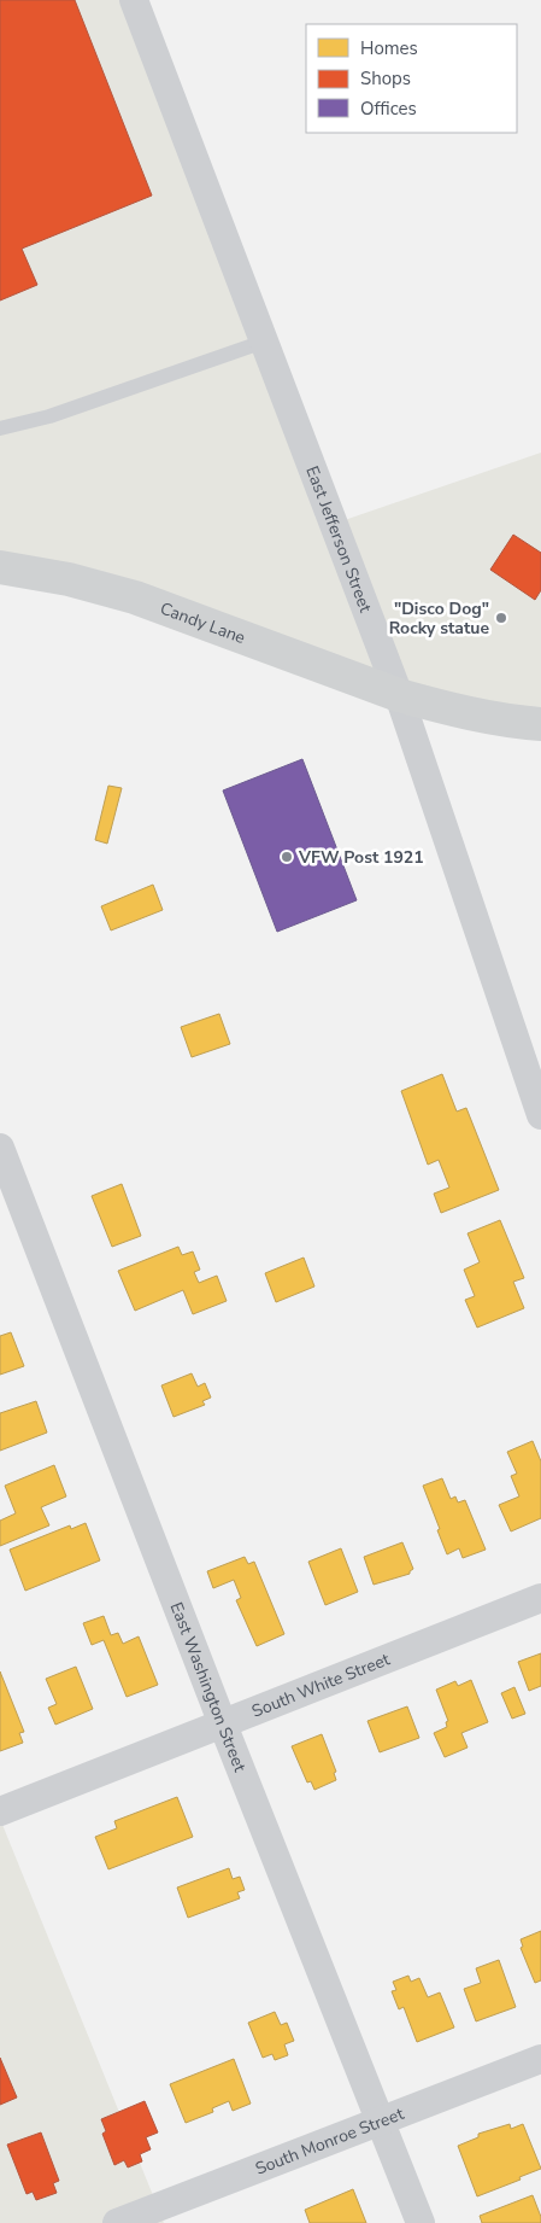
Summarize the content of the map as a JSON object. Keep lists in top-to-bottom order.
{
  "streets": {
    "main road": ["Candy Lane"],
    "street": [
      "East Jefferson Street",
      "South White Street",
      "East Washington Street",
      "South Monroe Street"
    ]
  },
  "crossings": [
    ["East Jefferson Street", "Candy Lane"],
    ["South White Street", "East Washington Street"],
    ["East Washington Street", "South Monroe Street"]
  ],
  "places": ["\"Disco Dog\" Rocky statue", "VFW Post 1921"],
  "legend": ["Homes", "Shops", "Offices"]
}
